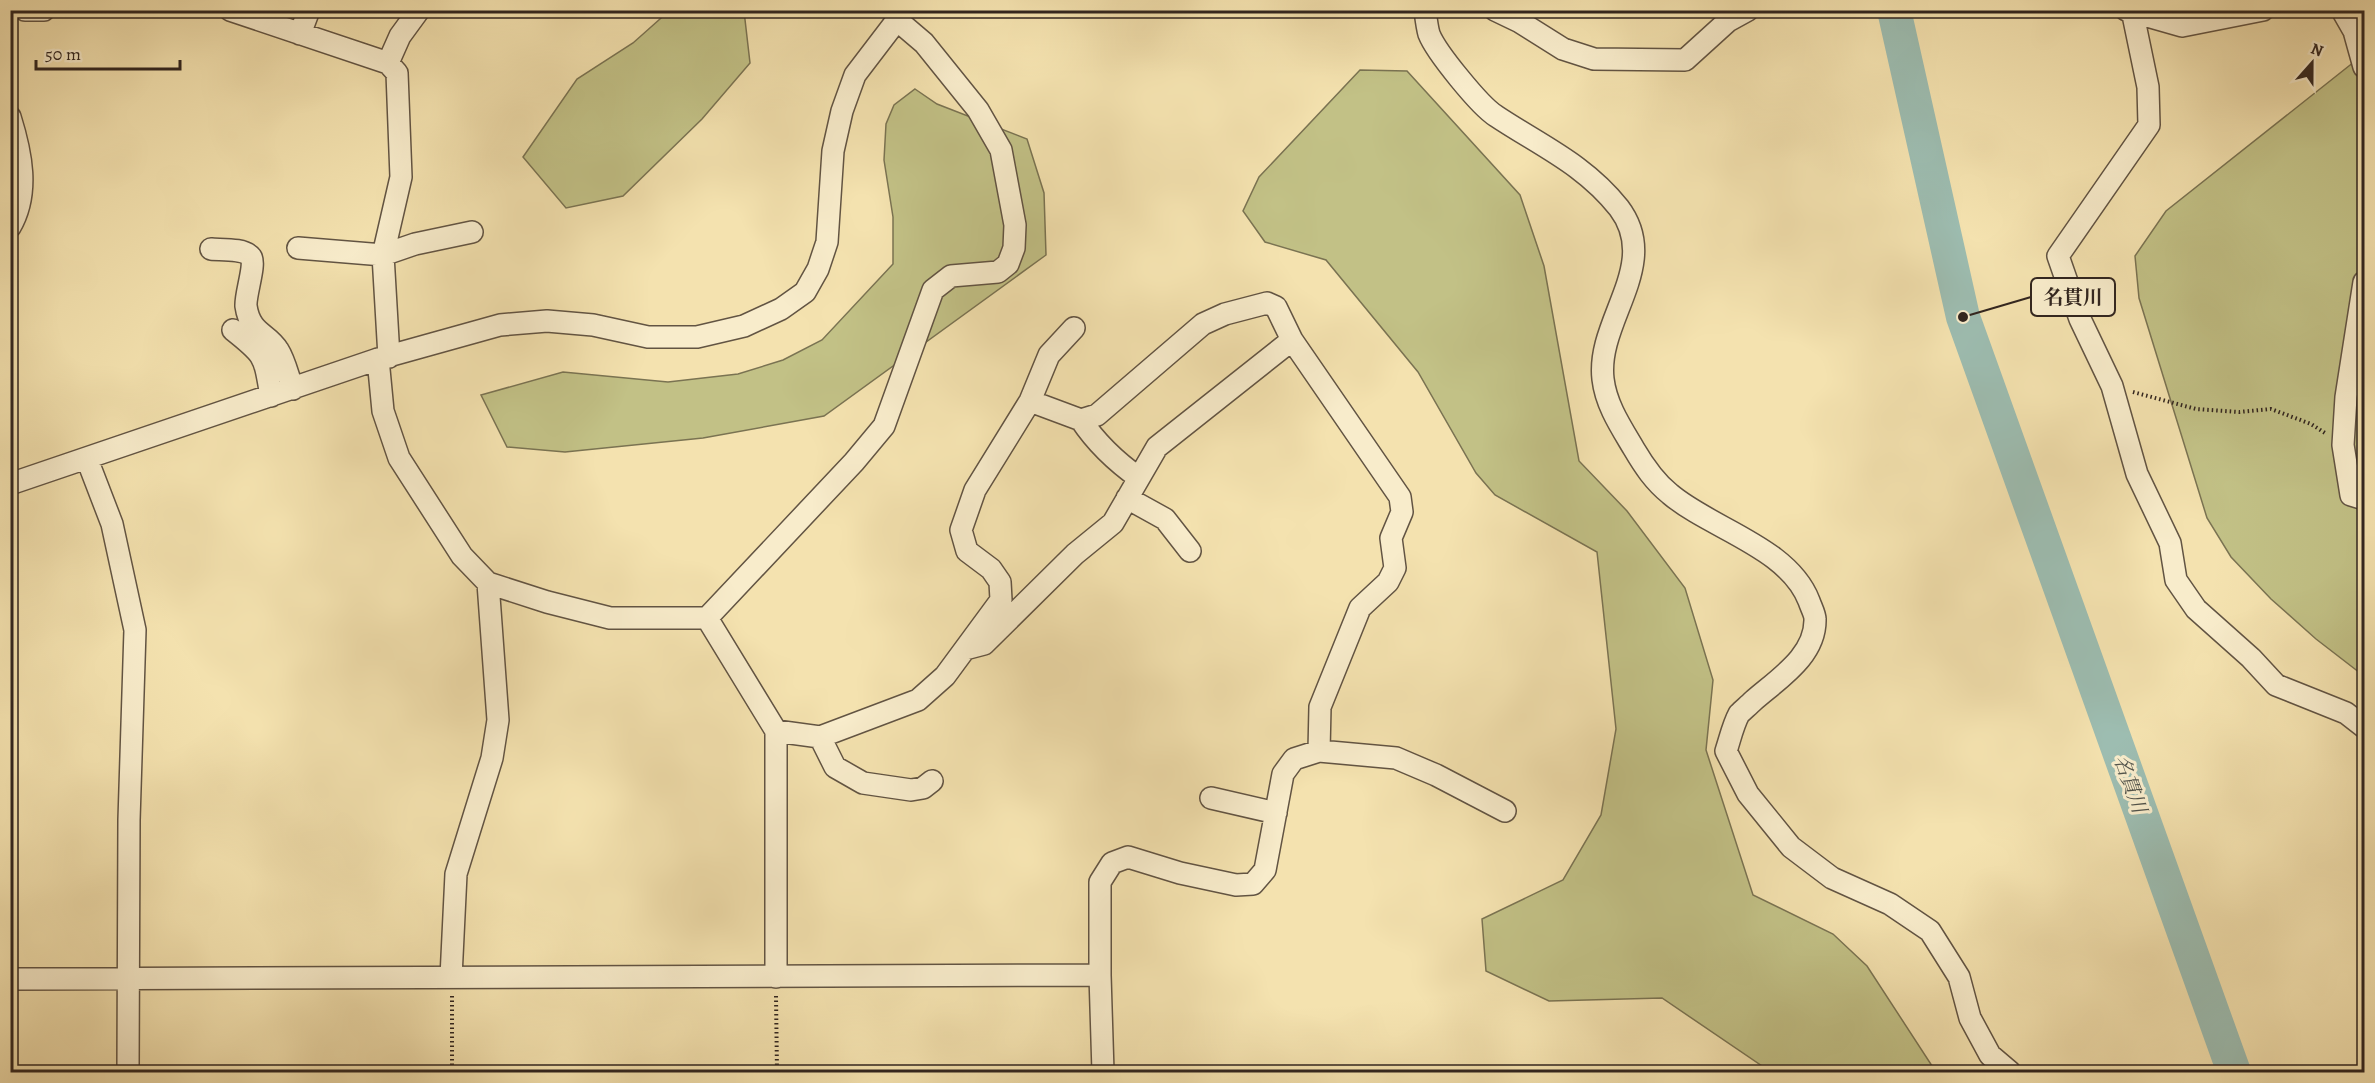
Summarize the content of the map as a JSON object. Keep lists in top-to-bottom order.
{
  "water": ["名貫川"],
  "places": ["名貫川"],
  "scale_bar": "50 m",
  "north": "top"
}
